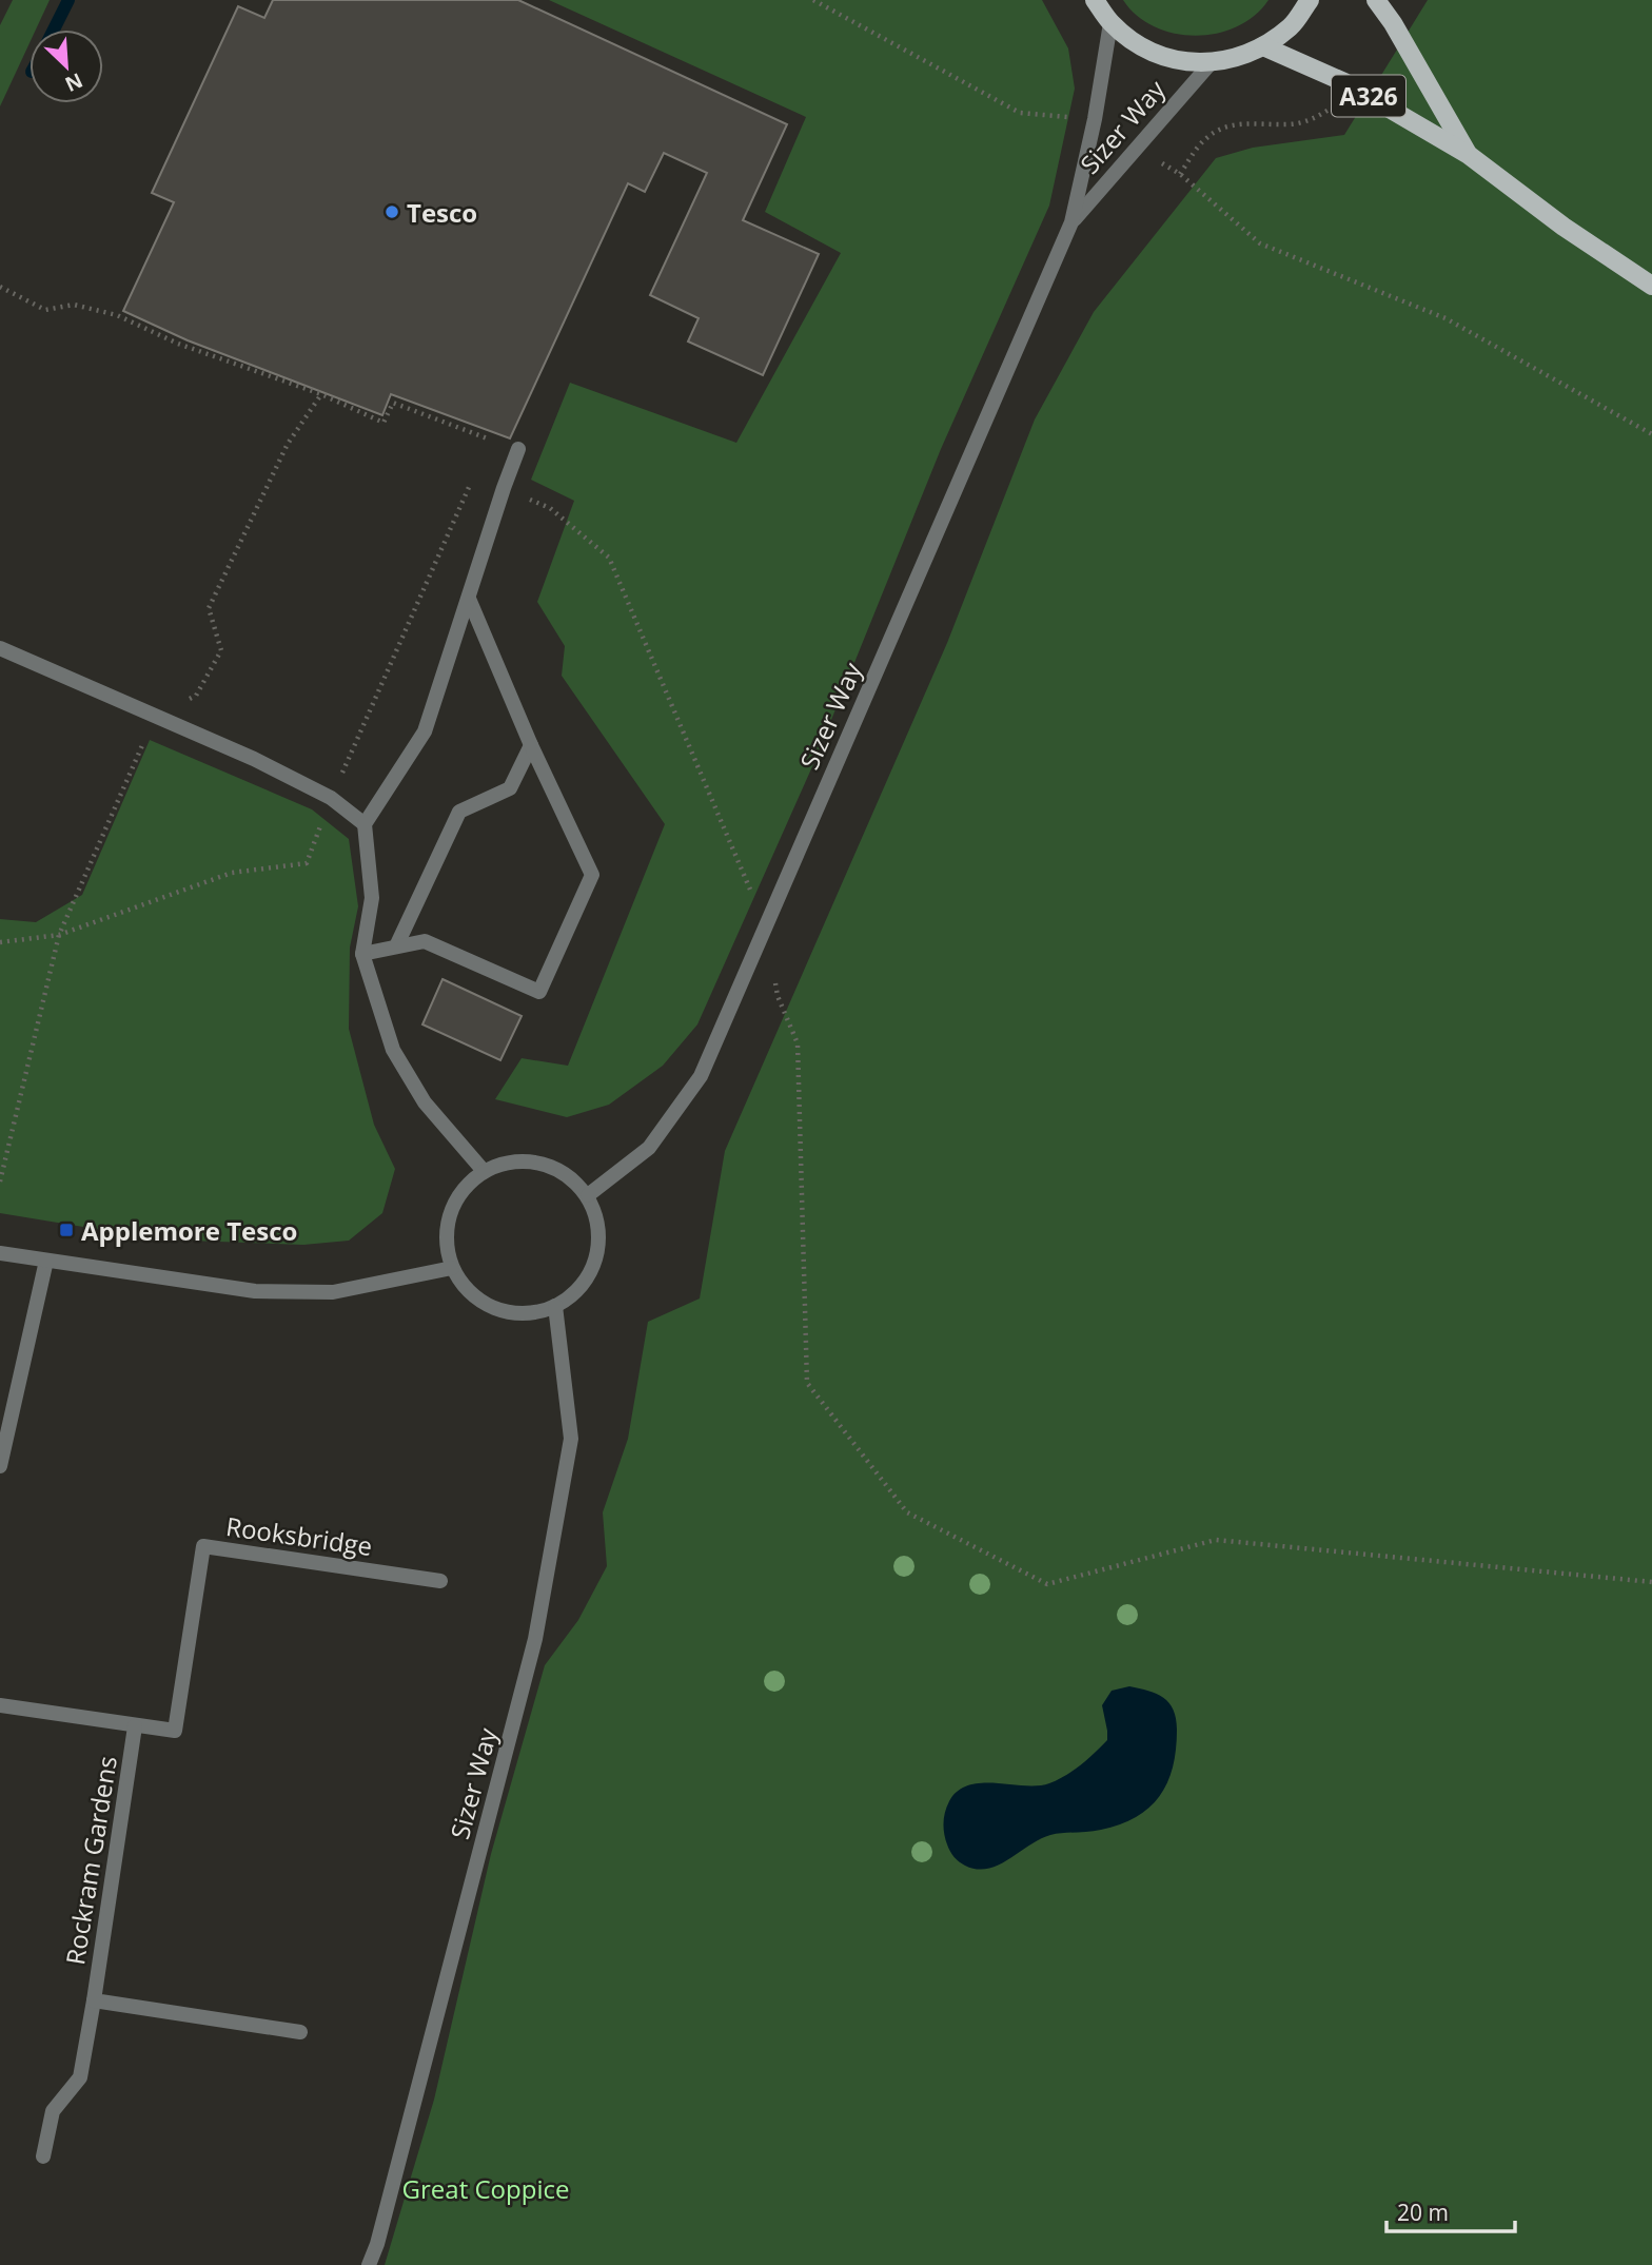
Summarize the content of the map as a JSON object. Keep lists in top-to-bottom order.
{
  "streets": {
    "main road": ["A326"],
    "street": ["Sizer Way", "Rooksbridge", "Rockram Gardens"]
  },
  "crossings": [
    ["Rooksbridge", "Rockram Gardens"]
  ],
  "parks": ["Great Coppice"],
  "places": {
    "other": ["Tesco"],
    "transit": ["Applemore Tesco"]
  },
  "scale_bar": "20 m",
  "north": "bottom right"
}
